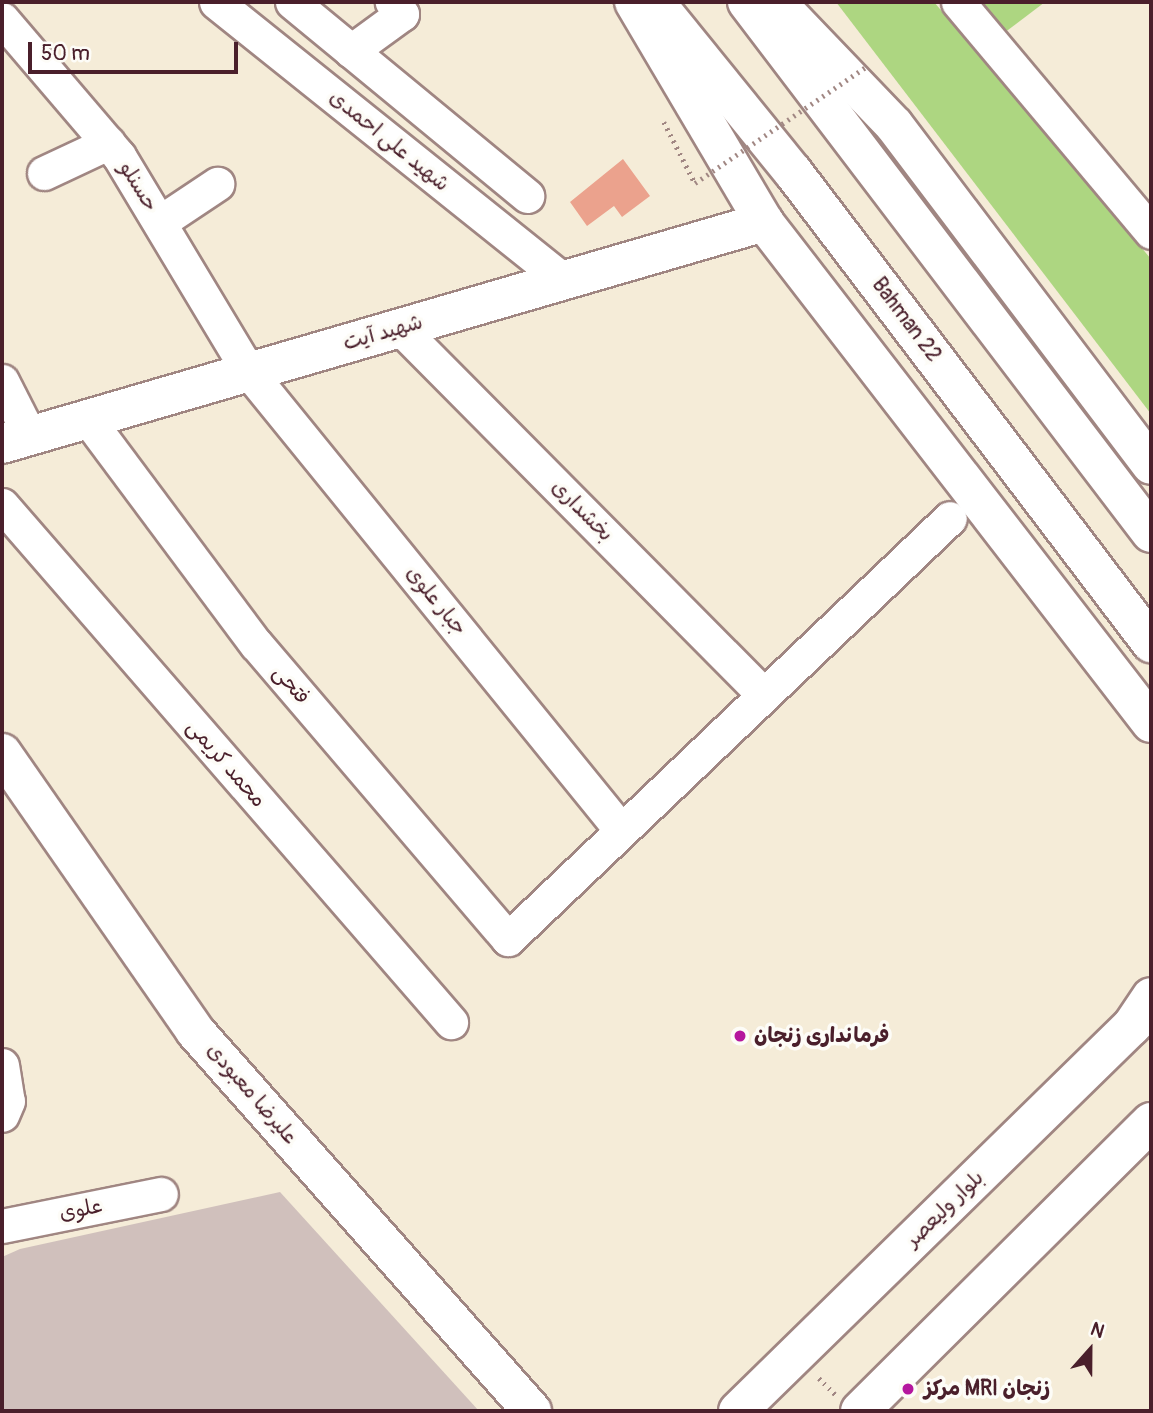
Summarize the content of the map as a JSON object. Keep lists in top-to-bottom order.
{
  "streets": {
    "main road": [
      "Bahman 22",
      "شهید آیت",
      "علیرضا معبودی",
      "بلوار ولیعصر"
    ],
    "street": [
      "شهید علی احمدی",
      "حسنلو",
      "بخشداری",
      "جبار علوی",
      "فتحی",
      "محمد کریمی",
      "علوی"
    ]
  },
  "crossings": [
    ["شهید علی احمدی", "شهید آیت"],
    ["حسنلو", "شهید آیت"],
    ["حسنلو", "جبار علوی"],
    ["شهید آیت", "بخشداری"],
    ["شهید آیت", "جبار علوی"],
    ["شهید آیت", "فتحی"],
    ["جبار علوی", "فتحی"]
  ],
  "places": ["فرمانداری زنجان", "مرکز MRI زنجان"],
  "scale_bar": "50 m",
  "north": "top"
}
